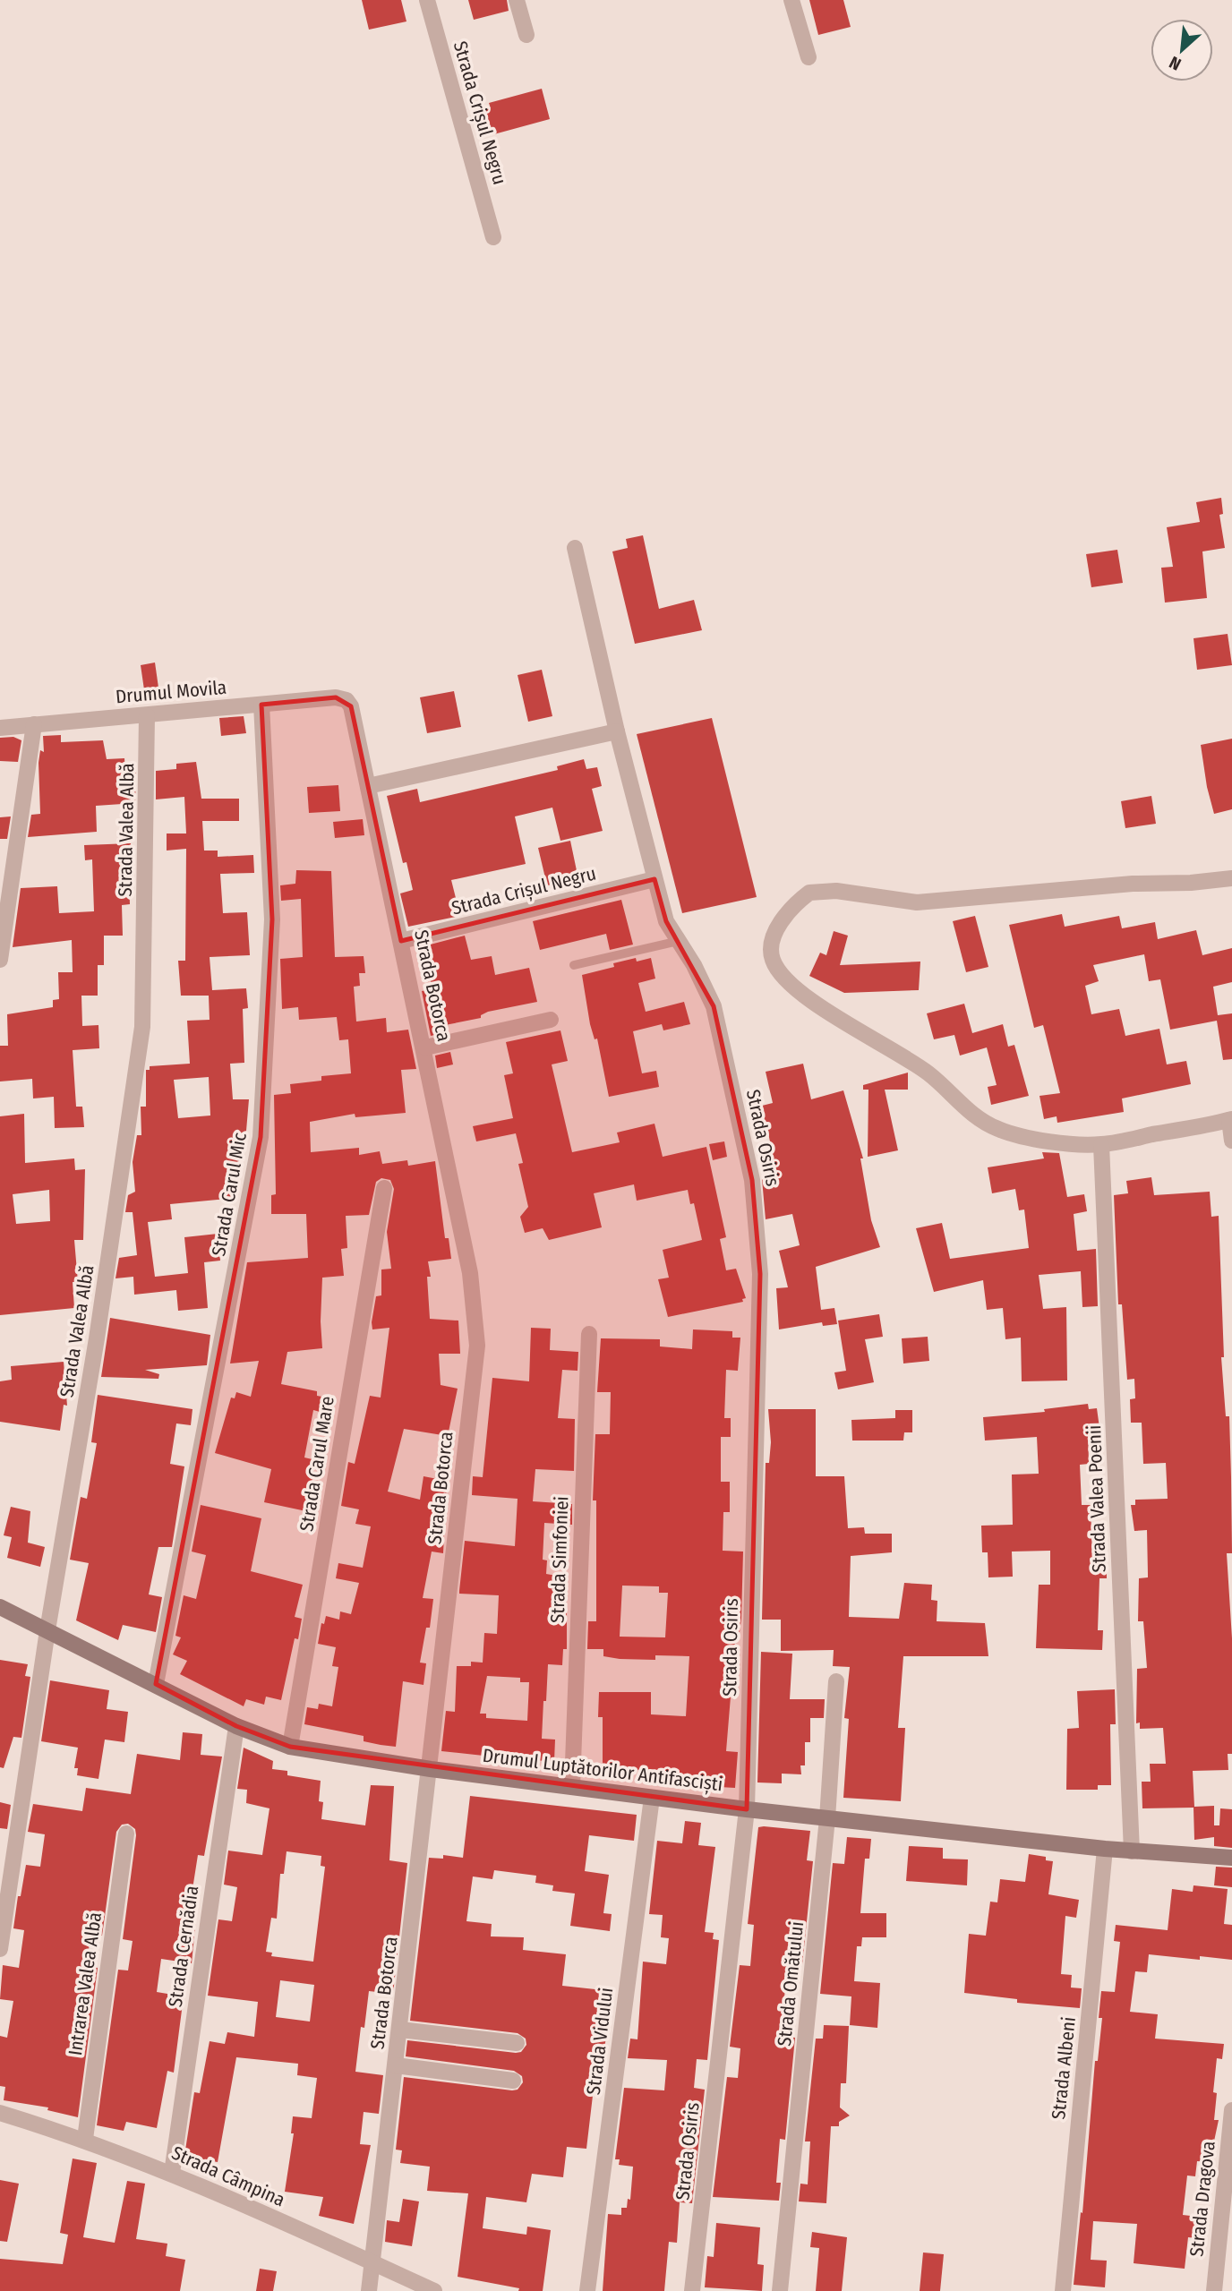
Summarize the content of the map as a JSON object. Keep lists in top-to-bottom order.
{
  "streets": {
    "street": [
      "Strada Crișul Negru",
      "Drumul Movila",
      "Strada Valea Albă",
      "Strada Botorca",
      "Strada Osiris",
      "Strada Carul Mic",
      "Strada Carul Mare",
      "Strada Valea Poenii",
      "Strada Simfoniei",
      "Drumul Luptătorilor Antifasciști",
      "Strada Cernădia",
      "Intrarea Valea Albă",
      "Strada Omătului",
      "Strada Vidului",
      "Strada Albeni",
      "Strada Câmpina",
      "Strada Dragova"
    ]
  },
  "crossings": [
    ["Strada Crișul Negru", "Strada Botorca"],
    ["Drumul Movila", "Strada Valea Albă"],
    ["Drumul Movila", "Strada Botorca"],
    ["Drumul Movila", "Strada Carul Mic"],
    ["Strada Valea Albă", "Drumul Luptătorilor Antifasciști"],
    ["Strada Botorca", "Drumul Luptătorilor Antifasciști"],
    ["Strada Botorca", "Strada Câmpina"],
    ["Strada Osiris", "Drumul Luptătorilor Antifasciști"],
    ["Strada Carul Mic", "Drumul Luptătorilor Antifasciști"],
    ["Strada Carul Mare", "Drumul Luptătorilor Antifasciști"],
    ["Strada Valea Poenii", "Drumul Luptătorilor Antifasciști"],
    ["Strada Simfoniei", "Drumul Luptătorilor Antifasciști"],
    ["Drumul Luptătorilor Antifasciști", "Strada Cernădia"],
    ["Drumul Luptătorilor Antifasciști", "Strada Omătului"],
    ["Drumul Luptătorilor Antifasciști", "Strada Vidului"],
    ["Drumul Luptătorilor Antifasciști", "Strada Albeni"],
    ["Strada Cernădia", "Strada Câmpina"],
    ["Intrarea Valea Albă", "Strada Câmpina"]
  ],
  "north": "bottom left"
}
